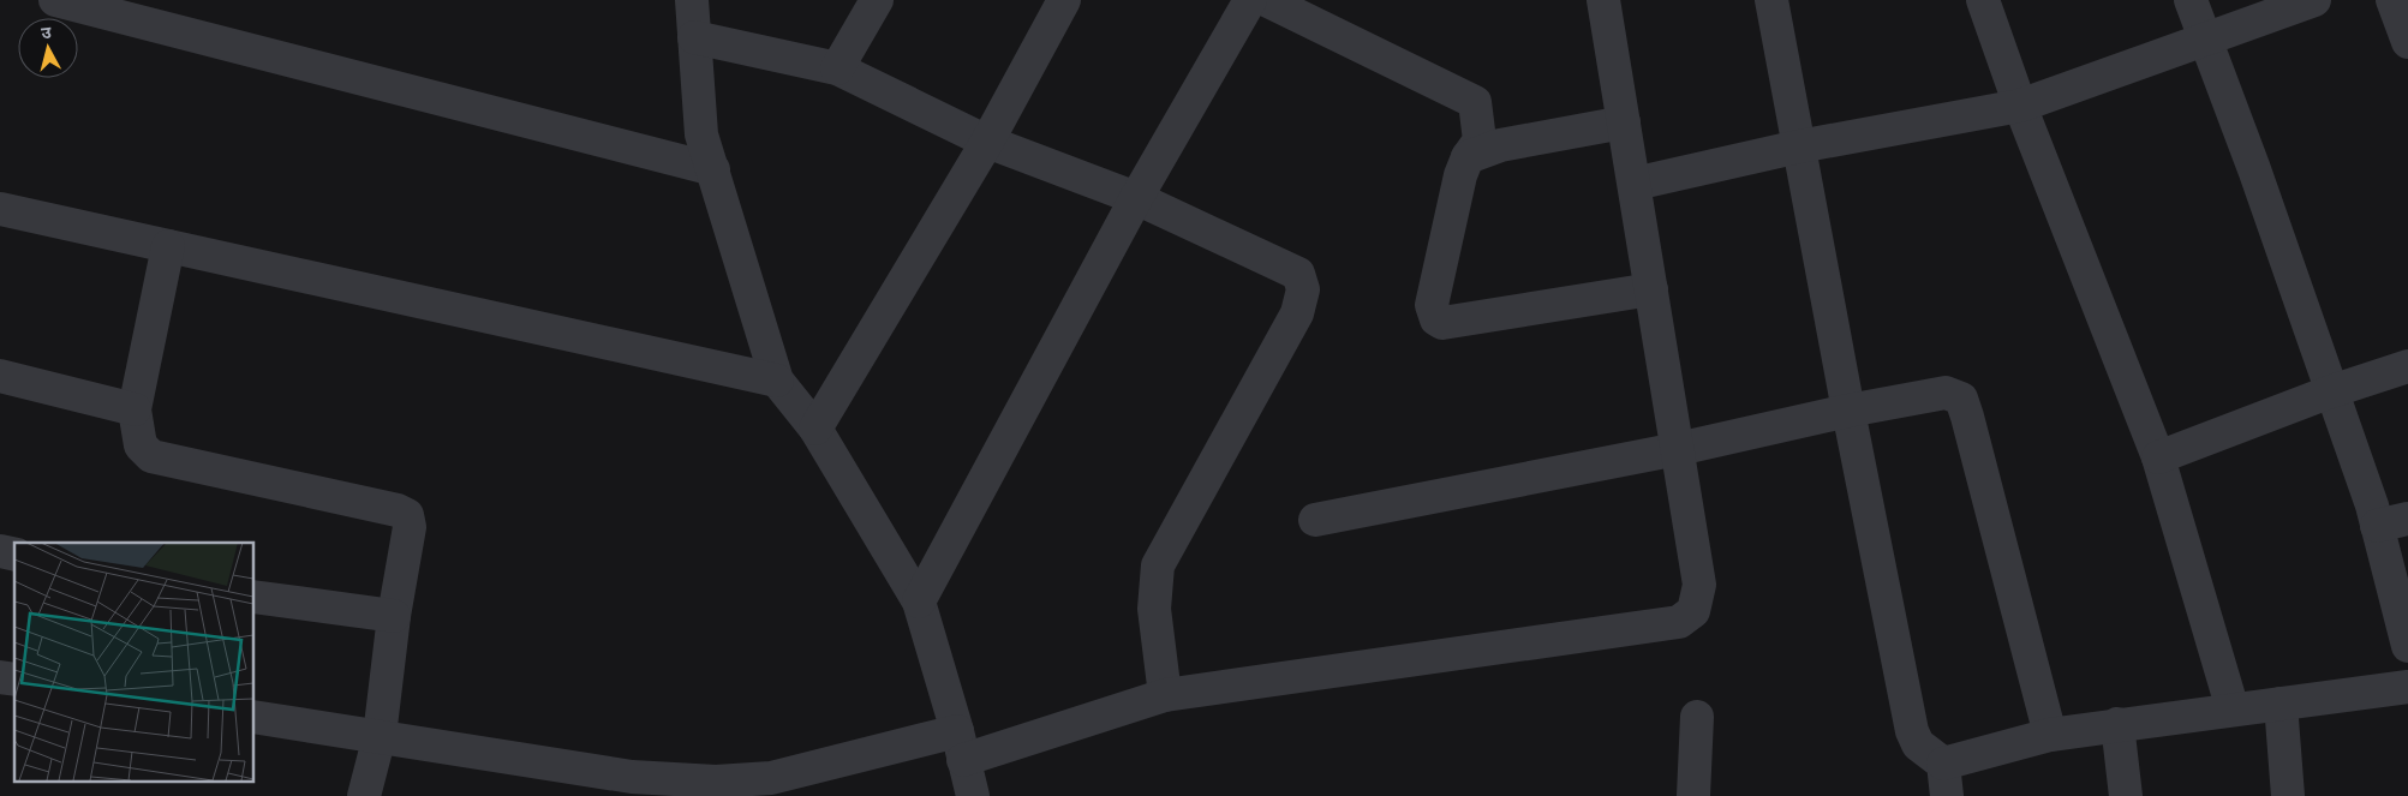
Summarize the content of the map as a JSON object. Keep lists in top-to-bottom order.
{
  "north": "top"
}
